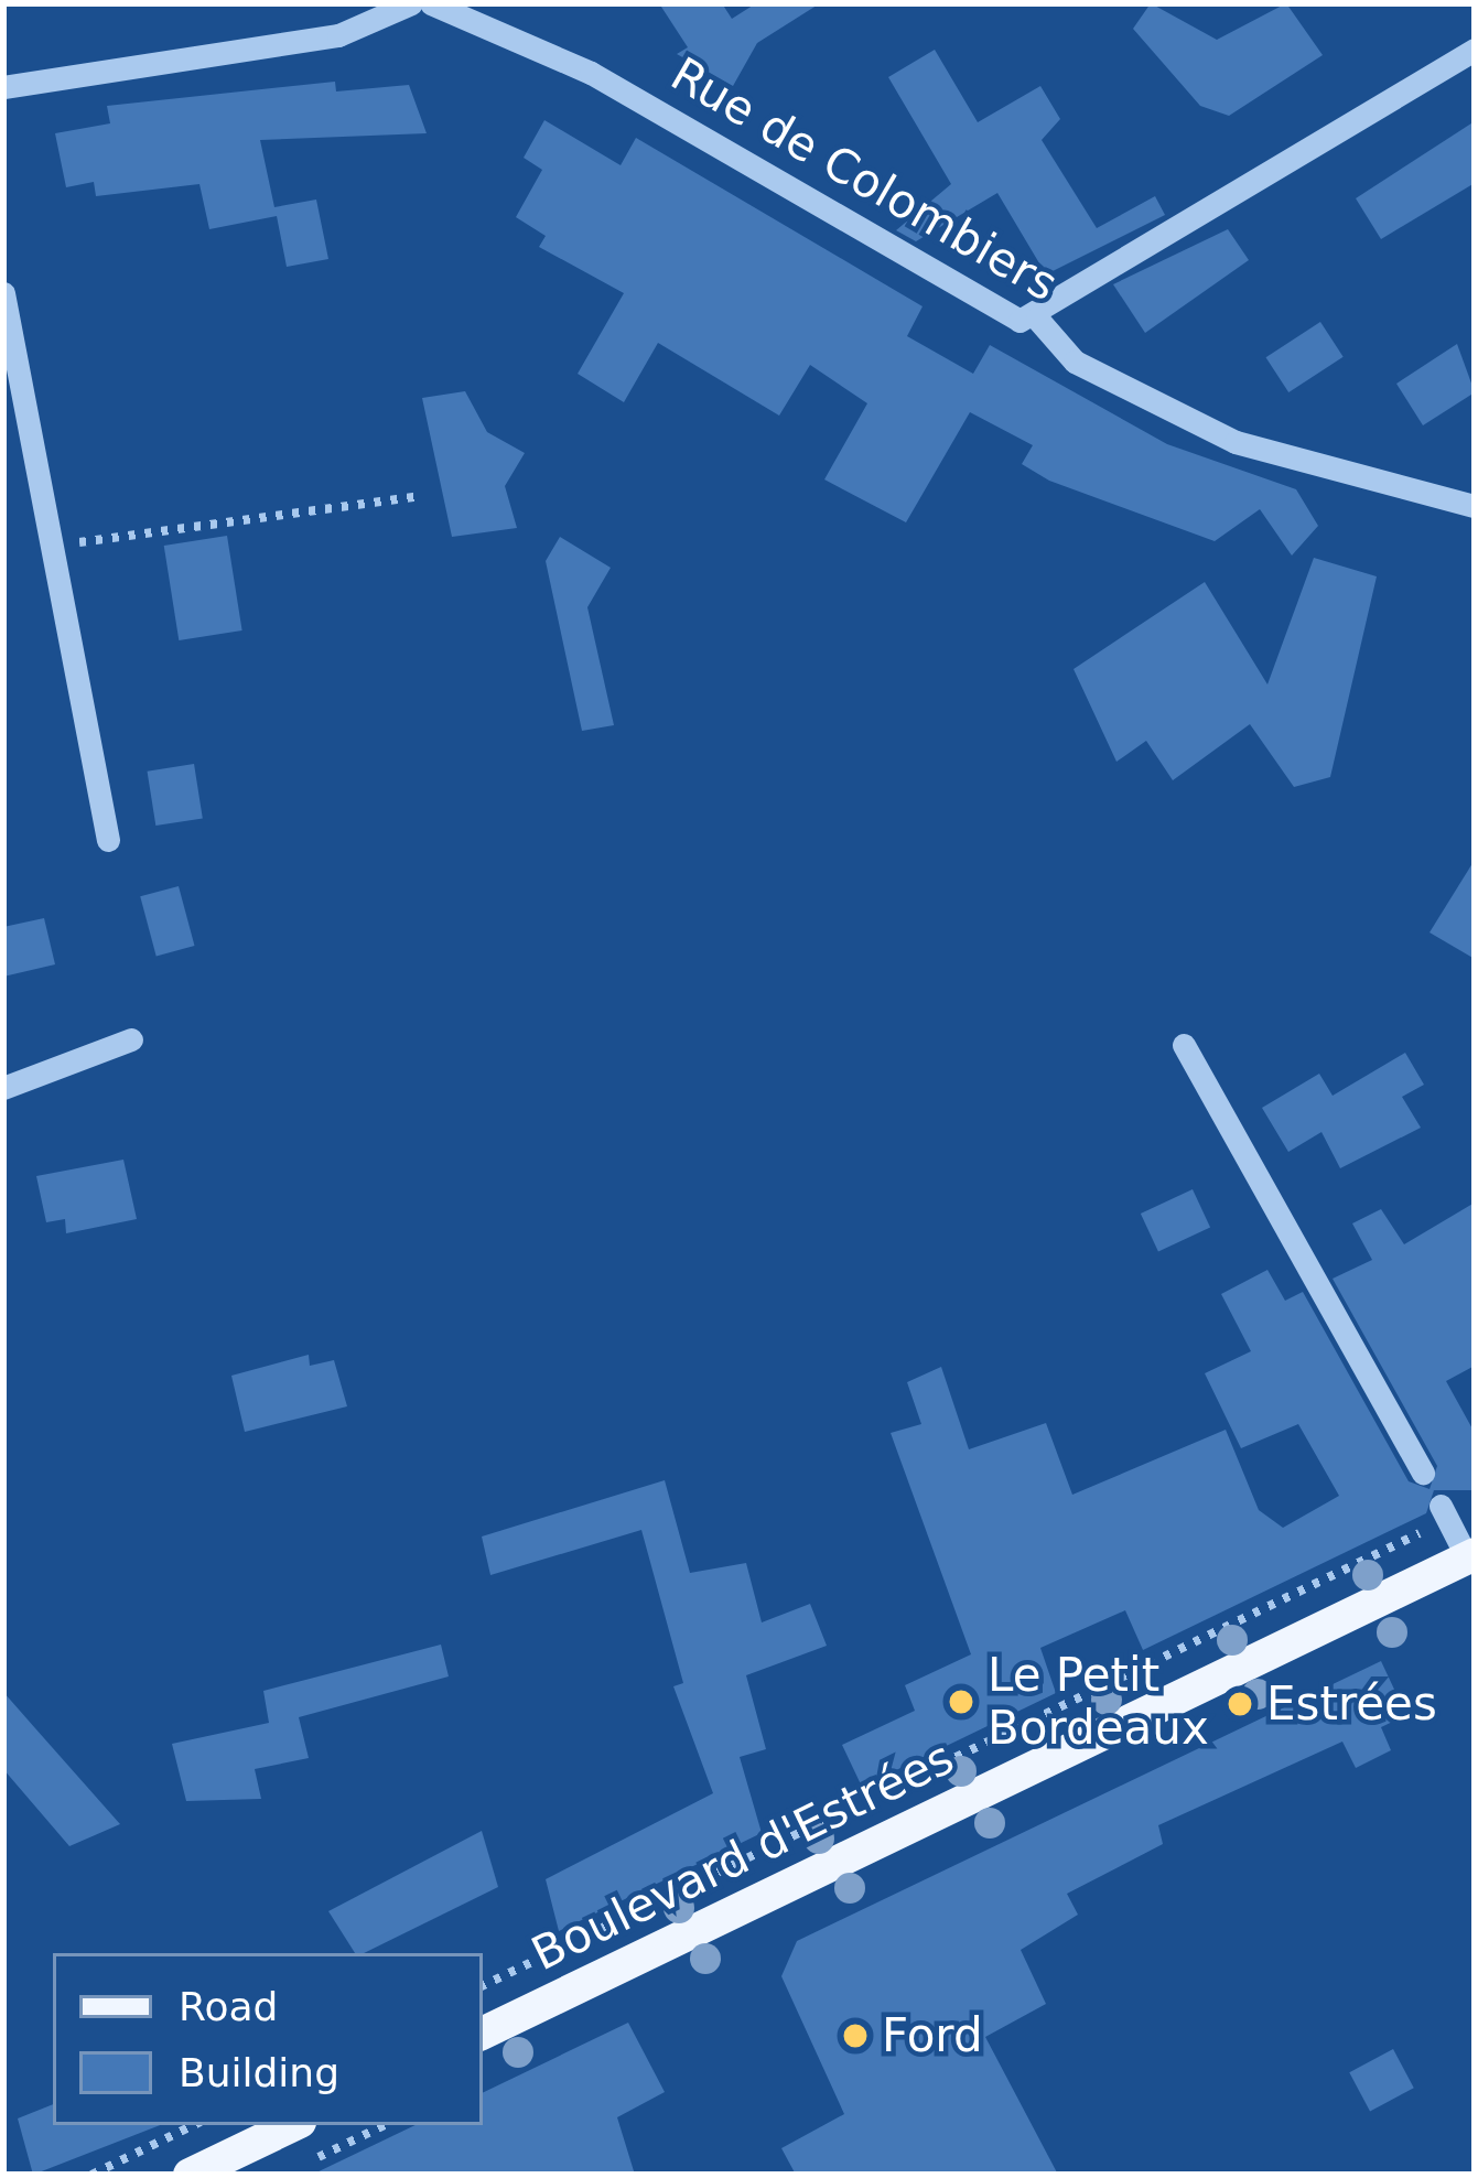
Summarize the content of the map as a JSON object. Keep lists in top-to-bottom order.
{
  "streets": {
    "main road": ["Boulevard d'Estrées"],
    "street": ["Rue de Colombiers"]
  },
  "places": ["Le Petit Bordeaux", "Estrées", "Ford"],
  "legend": ["Road", "Building"]
}
